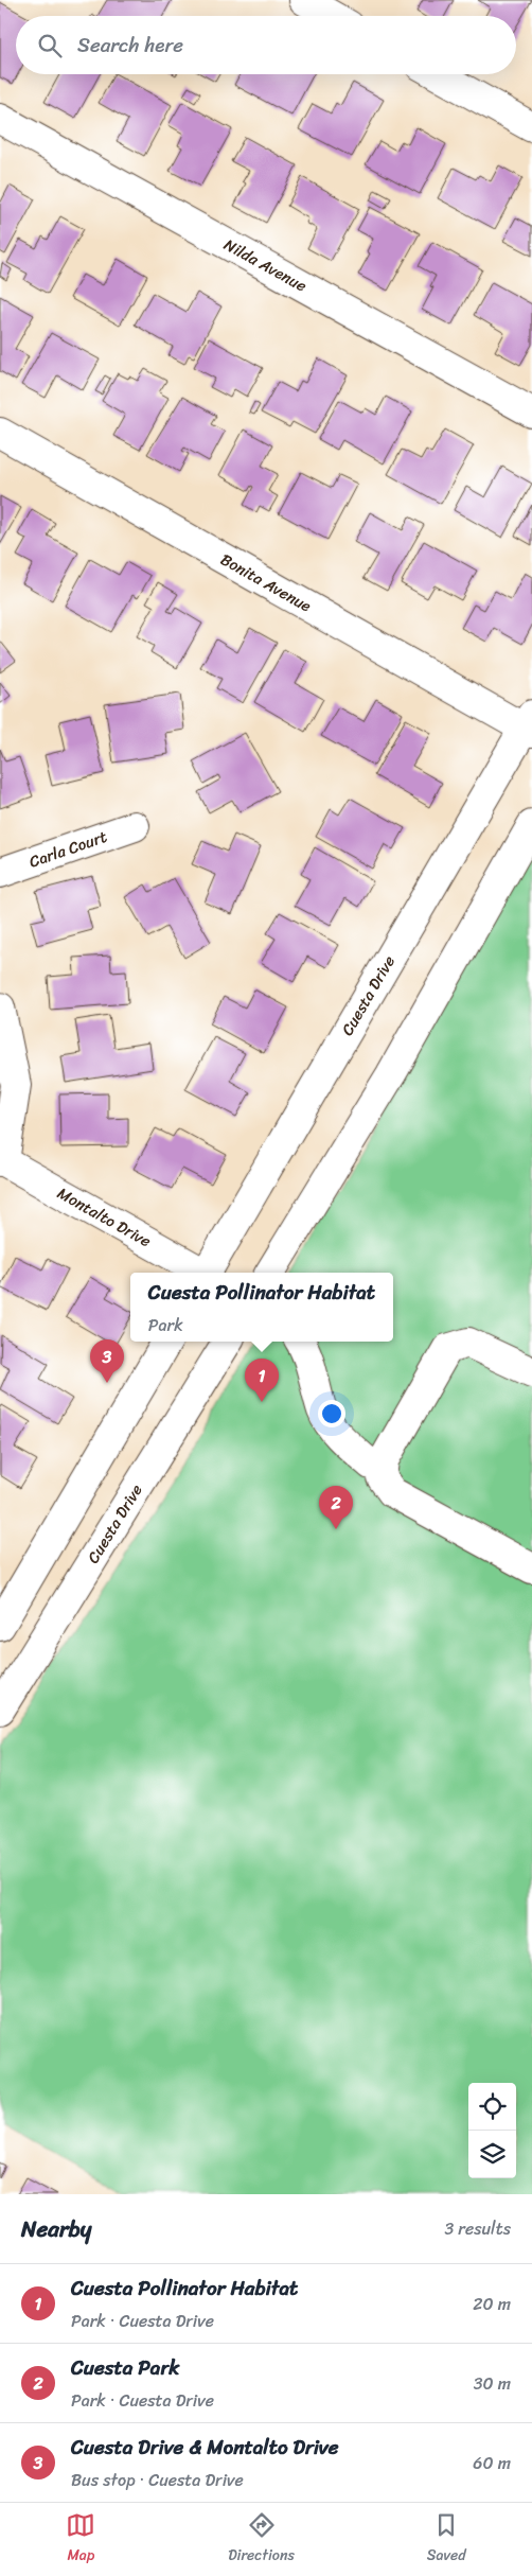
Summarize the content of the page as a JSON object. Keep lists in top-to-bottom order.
{
  "streets": {
    "street": [
      "Nilda Avenue",
      "Bonita Avenue",
      "Carla Court",
      "Cuesta Drive",
      "Montalto Drive"
    ]
  },
  "crossings": [
    ["Bonita Avenue", "Cuesta Drive"]
  ],
  "page": {
    "search": "Search here",
    "popup": ["Cuesta Pollinator Habitat", "Park"],
    "pins": ["3", "1", "2"],
    "heading": ["Nearby", "3 results"],
    "list": [
      {
        "mark": "1",
        "name": "Cuesta Pollinator Habitat",
        "note": "Park · Cuesta Drive",
        "value": "20 m"
      },
      {
        "mark": "2",
        "name": "Cuesta Park",
        "note": "Park · Cuesta Drive",
        "value": "30 m"
      },
      {
        "mark": "3",
        "name": "Cuesta Drive & Montalto Drive",
        "note": "Bus stop · Cuesta Drive",
        "value": "60 m"
      }
    ],
    "nav": ["Map", "Directions", "Saved"]
  }
}
